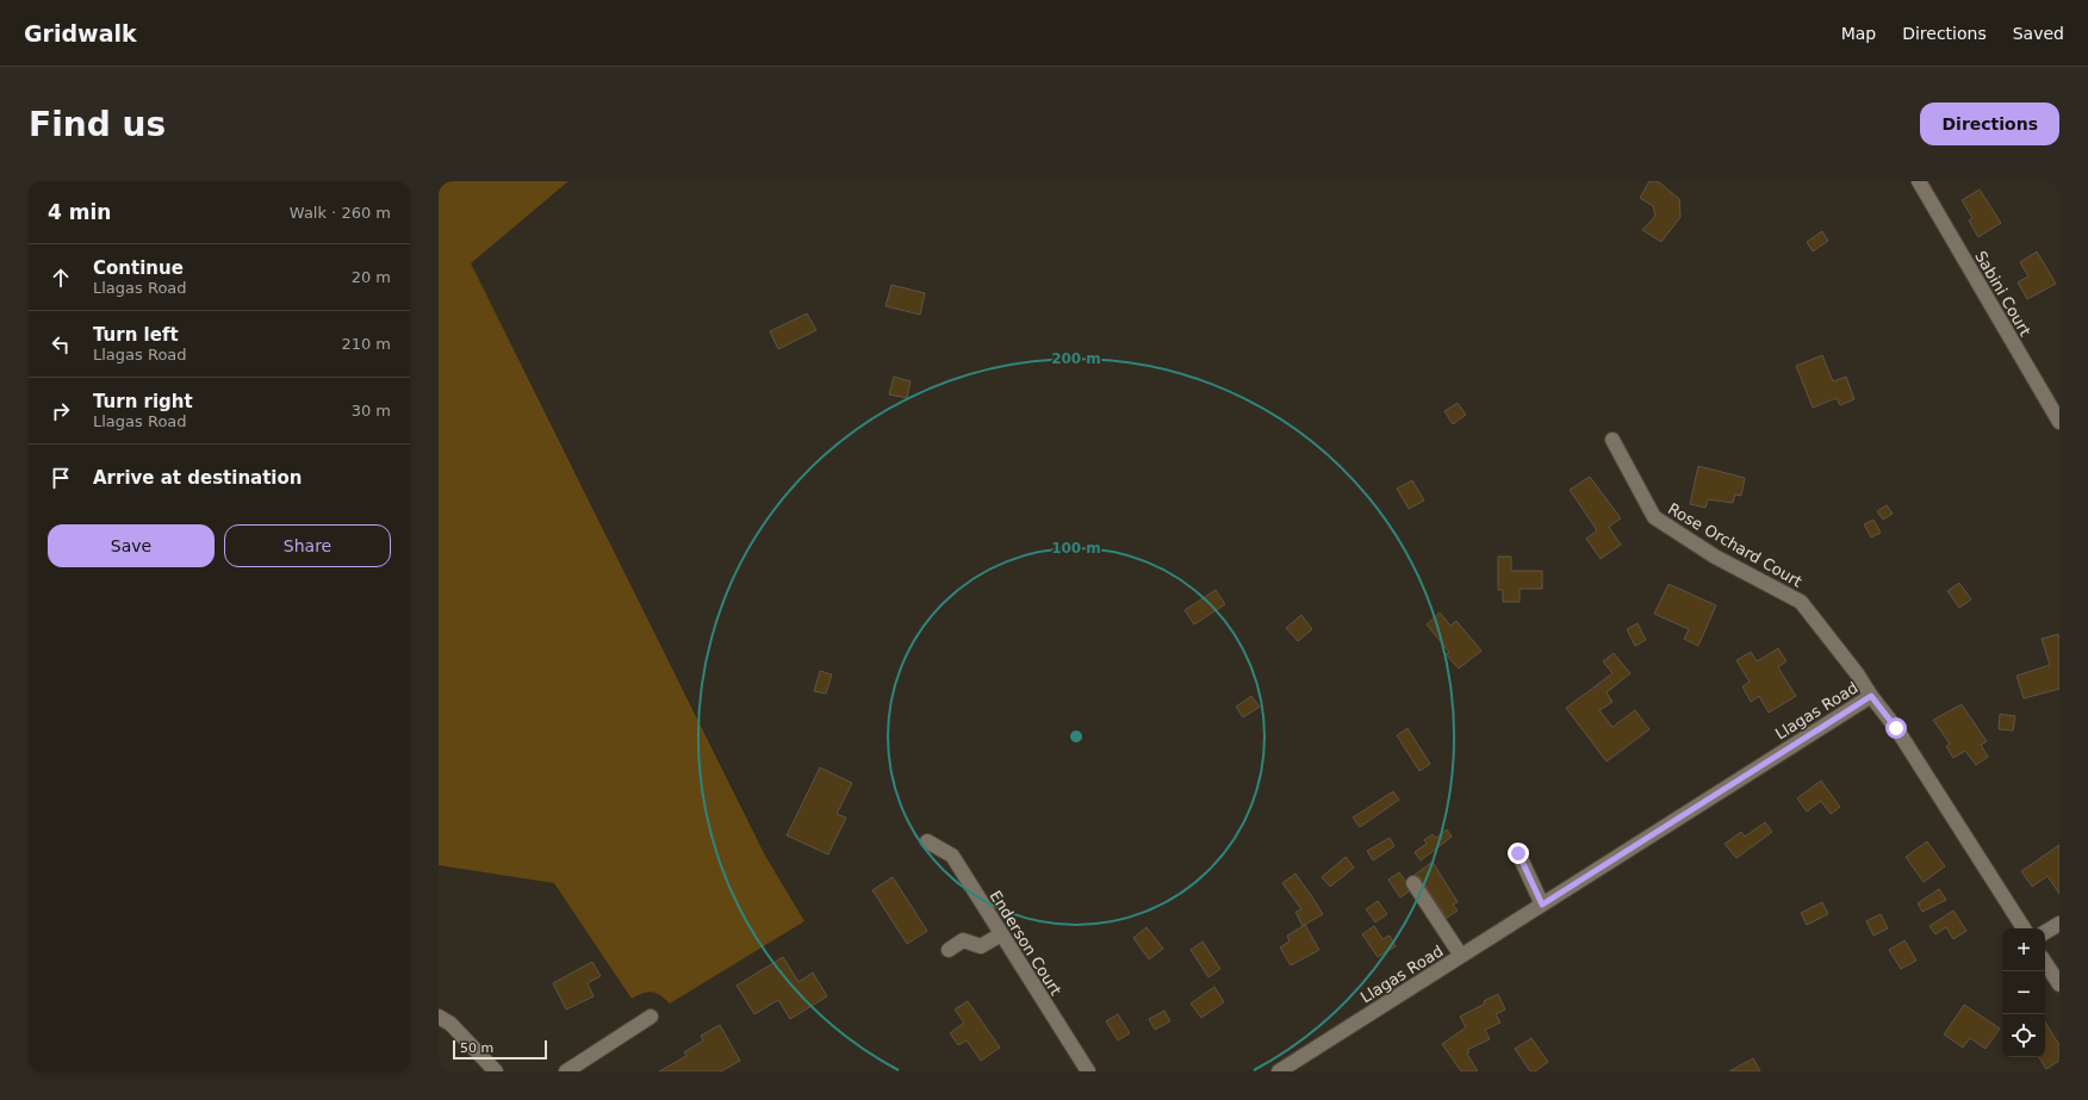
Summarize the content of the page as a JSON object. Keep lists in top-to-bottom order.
{
  "streets": {
    "street": [
      "Sabini Court",
      "Rose Orchard Court",
      "Llagas Road",
      "Enderson Court"
    ]
  },
  "crossings": [
    ["Rose Orchard Court", "Llagas Road"]
  ],
  "scale_bar": "50 m",
  "page": {
    "header": "Gridwalk",
    "nav": ["Map", "Directions", "Saved"],
    "buttons": [
      "Directions",
      ["Save", "Share"]
    ],
    "title": "Find us",
    "heading": ["4 min", "Walk · 260 m"],
    "list": [
      ["Continue", "Llagas Road", "20 m"],
      ["Turn left", "Llagas Road", "210 m"],
      ["Turn right", "Llagas Road", "30 m"],
      "Arrive at destination"
    ],
    "map_buttons": ["+", "−"],
    "scale": "50 m"
  },
  "rings": ["200 m", "100 m"]
}
